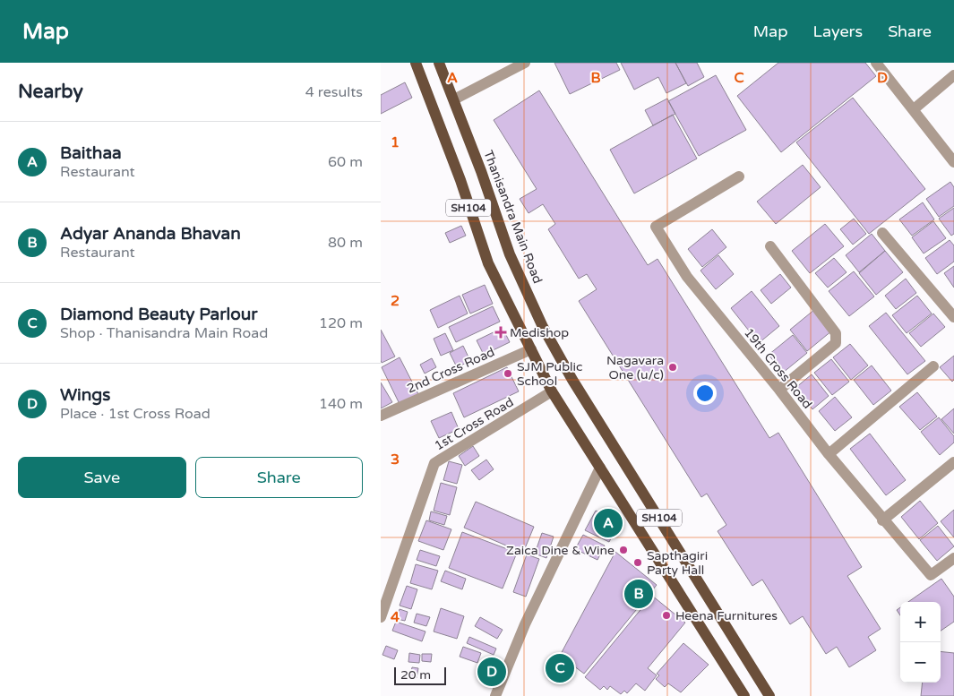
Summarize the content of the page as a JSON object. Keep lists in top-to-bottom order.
{
  "streets": {
    "main road": ["SH104", "Thanisandra Main Road"],
    "street": ["19th Cross Road", "2nd Cross Road", "1st Cross Road"]
  },
  "crossings": [
    ["SH104", "2nd Cross Road"],
    ["SH104", "1st Cross Road"]
  ],
  "places": {
    "health": ["Medishop"],
    "other": [
      "Nagavara One (u/c)",
      "SJM Public School",
      "Zaica Dine & Wine",
      "Sapthagiri Party Hall",
      "Heena Furnitures"
    ]
  },
  "scale_bar": "20 m",
  "page": {
    "header": "Map",
    "nav": ["Map", "Layers", "Share"],
    "heading": ["Nearby", "4 results"],
    "list": [
      {
        "mark": "A",
        "name": "Baithaa",
        "note": "Restaurant",
        "value": "60 m"
      },
      {
        "mark": "B",
        "name": "Adyar Ananda Bhavan",
        "note": "Restaurant",
        "value": "80 m"
      },
      {
        "mark": "C",
        "name": "Diamond Beauty Parlour",
        "note": "Shop · Thanisandra Main Road",
        "value": "120 m"
      },
      {
        "mark": "D",
        "name": "Wings",
        "note": "Place · 1st Cross Road",
        "value": "140 m"
      }
    ],
    "buttons": ["Save", "Share"],
    "pins": [
      "A",
      "B",
      "C",
      "D"
    ],
    "map_buttons": ["+", "−"],
    "scale": "20 m"
  },
  "grid": {
    "columns": [
      "A",
      "B",
      "C",
      "D"
    ],
    "rows": [
      "1",
      "2",
      "3",
      "4"
    ]
  }
}
